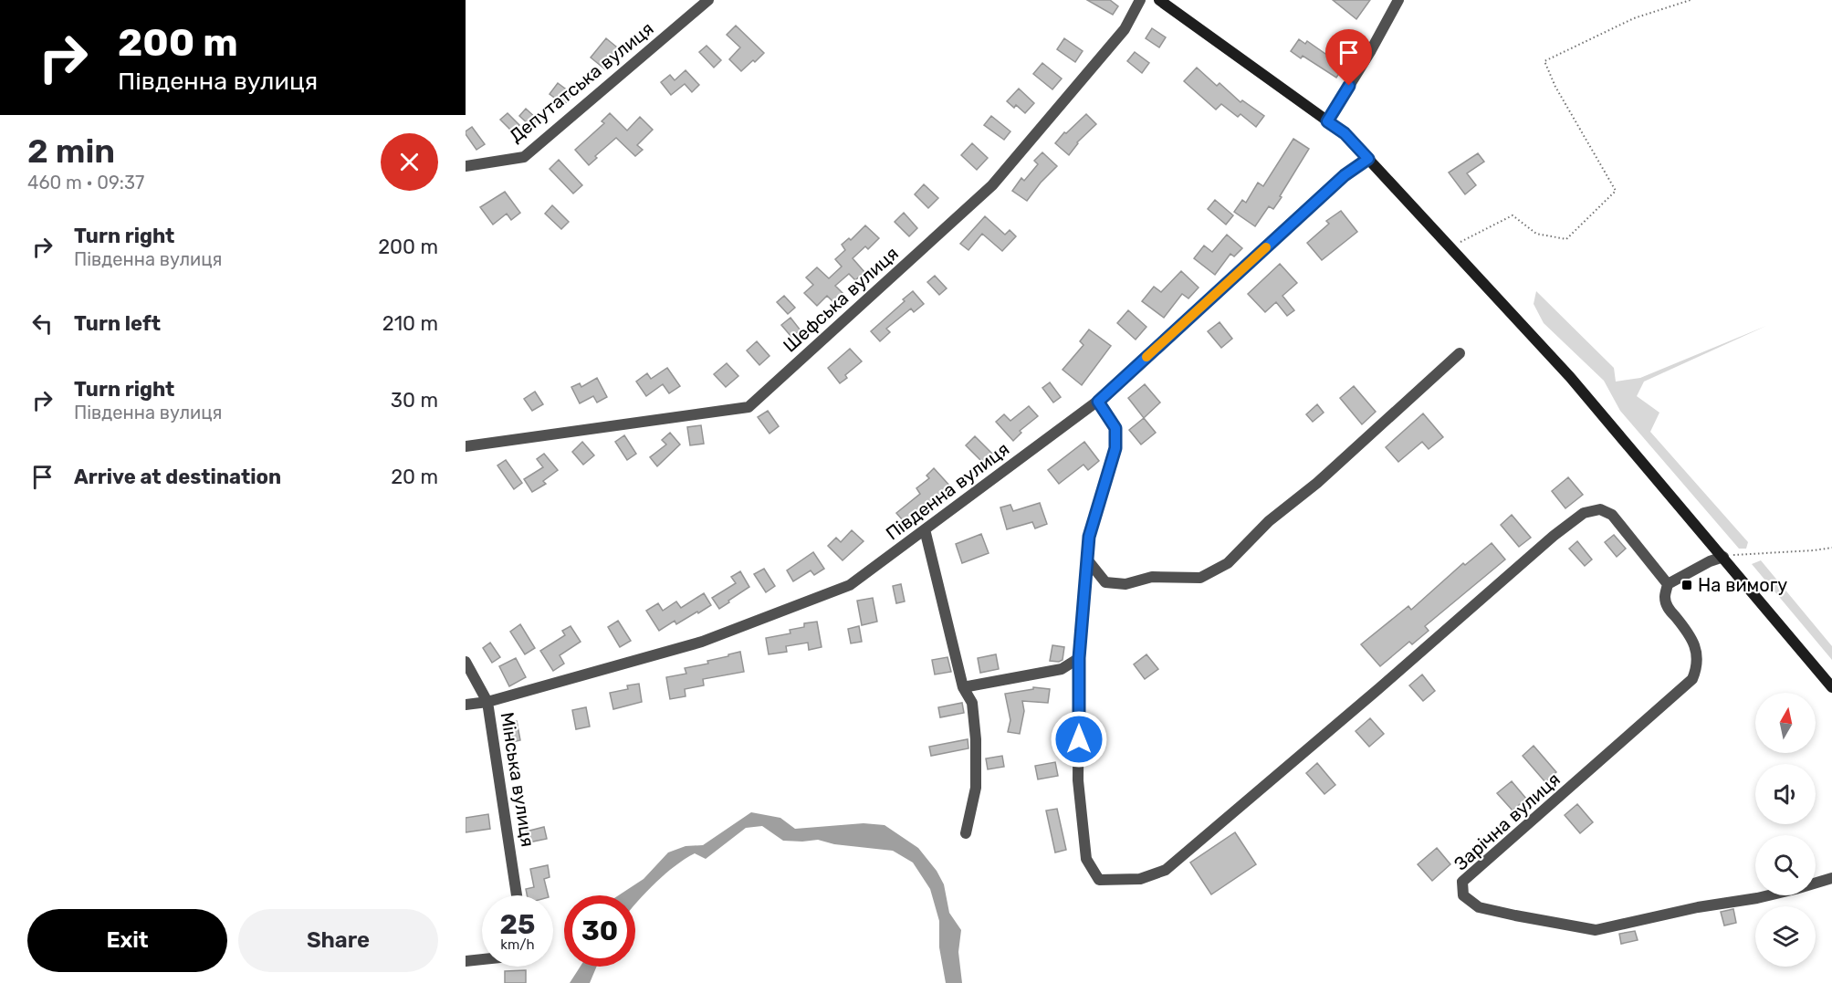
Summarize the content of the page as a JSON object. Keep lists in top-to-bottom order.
{
  "streets": {
    "street": [
      "Депутатська вулиця",
      "Шефська вулиця",
      "Південна вулиця",
      "Мінська вулиця",
      "Зарічна вулиця"
    ]
  },
  "crossings": [
    ["Південна вулиця", "Мінська вулиця"]
  ],
  "places": {
    "transit": ["На вимогу"]
  },
  "north": "top",
  "page": {
    "turn": ["200 m", "Південна вулиця"],
    "heading": ["2 min", "460 m · 09:37"],
    "list": [
      {
        "name": "Turn right",
        "note": "Південна вулиця",
        "value": "200 m"
      },
      {
        "name": "Turn left",
        "value": "210 m"
      },
      {
        "name": "Turn right",
        "note": "Південна вулиця",
        "value": "30 m"
      },
      {
        "name": "Arrive at destination",
        "value": "20 m"
      }
    ],
    "speed": "25 km/h",
    "limit": "30",
    "buttons": ["Exit", "Share"]
  }
}
